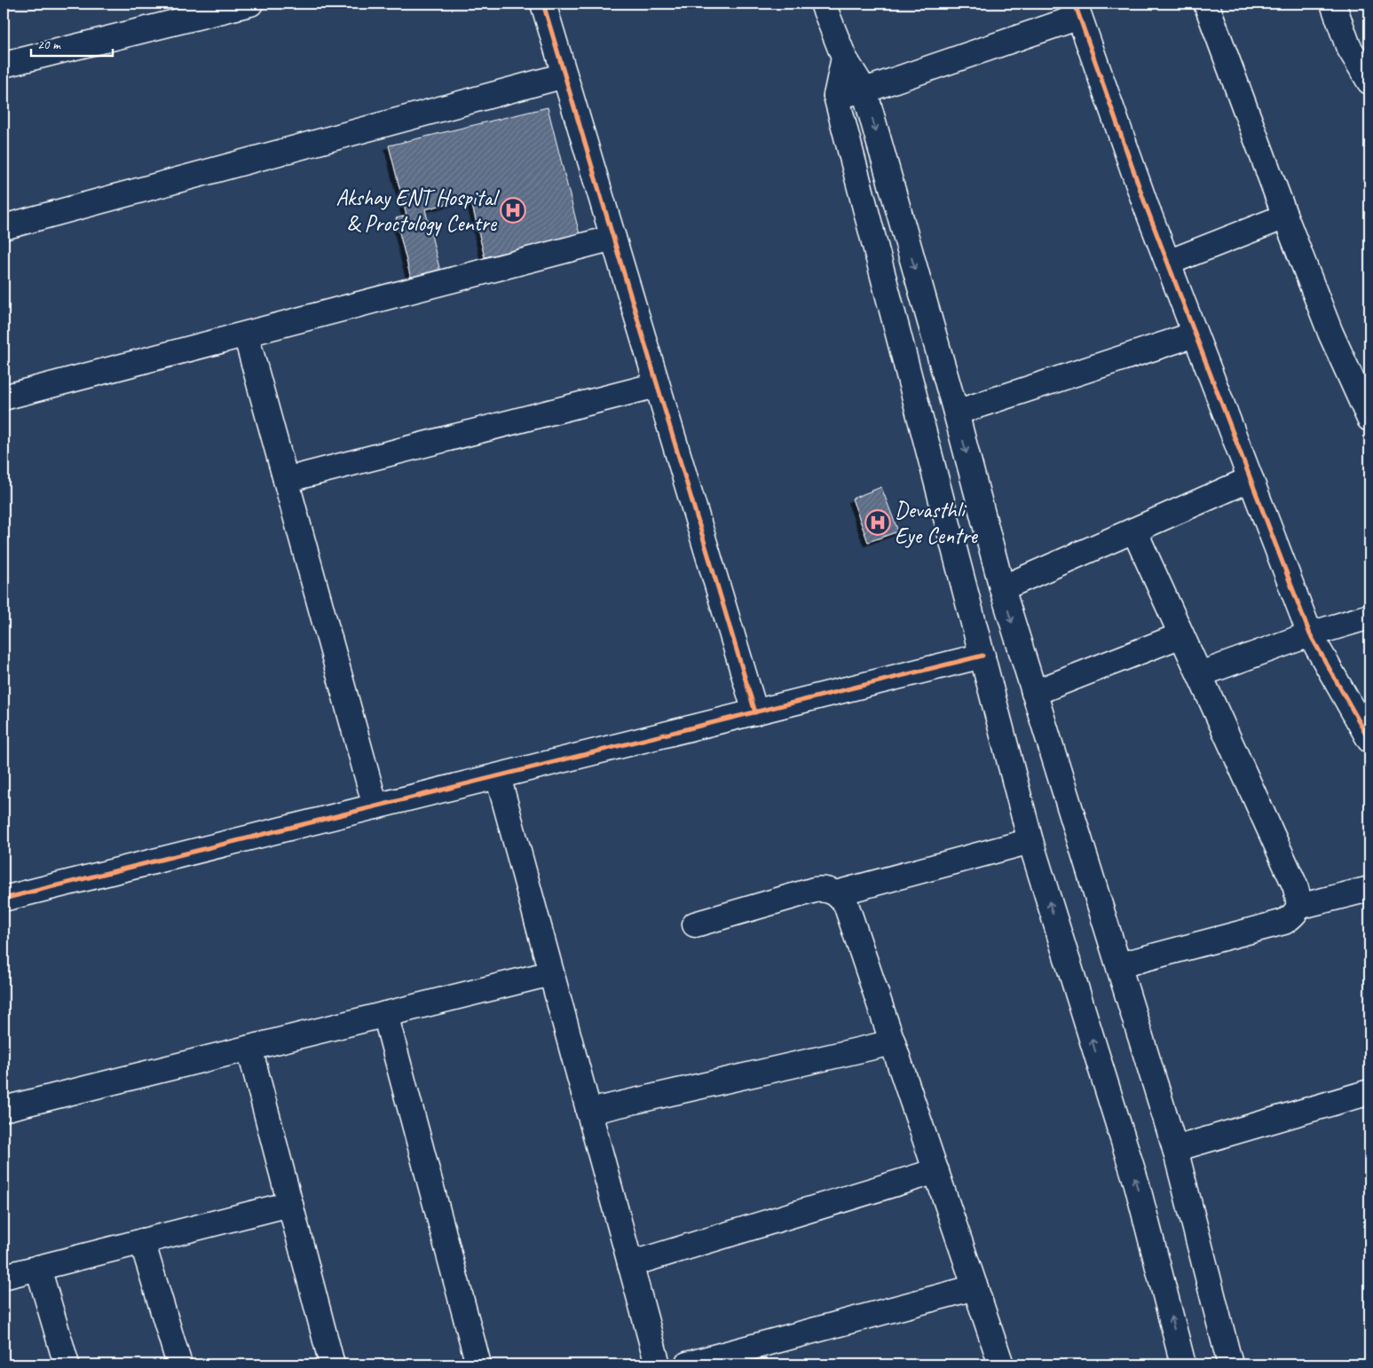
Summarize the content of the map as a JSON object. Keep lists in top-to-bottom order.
{
  "places": {
    "hospital": ["Akshay ENT Hospital & Proctology Centre", "Devasthli Eye Centre"]
  },
  "scale_bar": "20 m"
}
